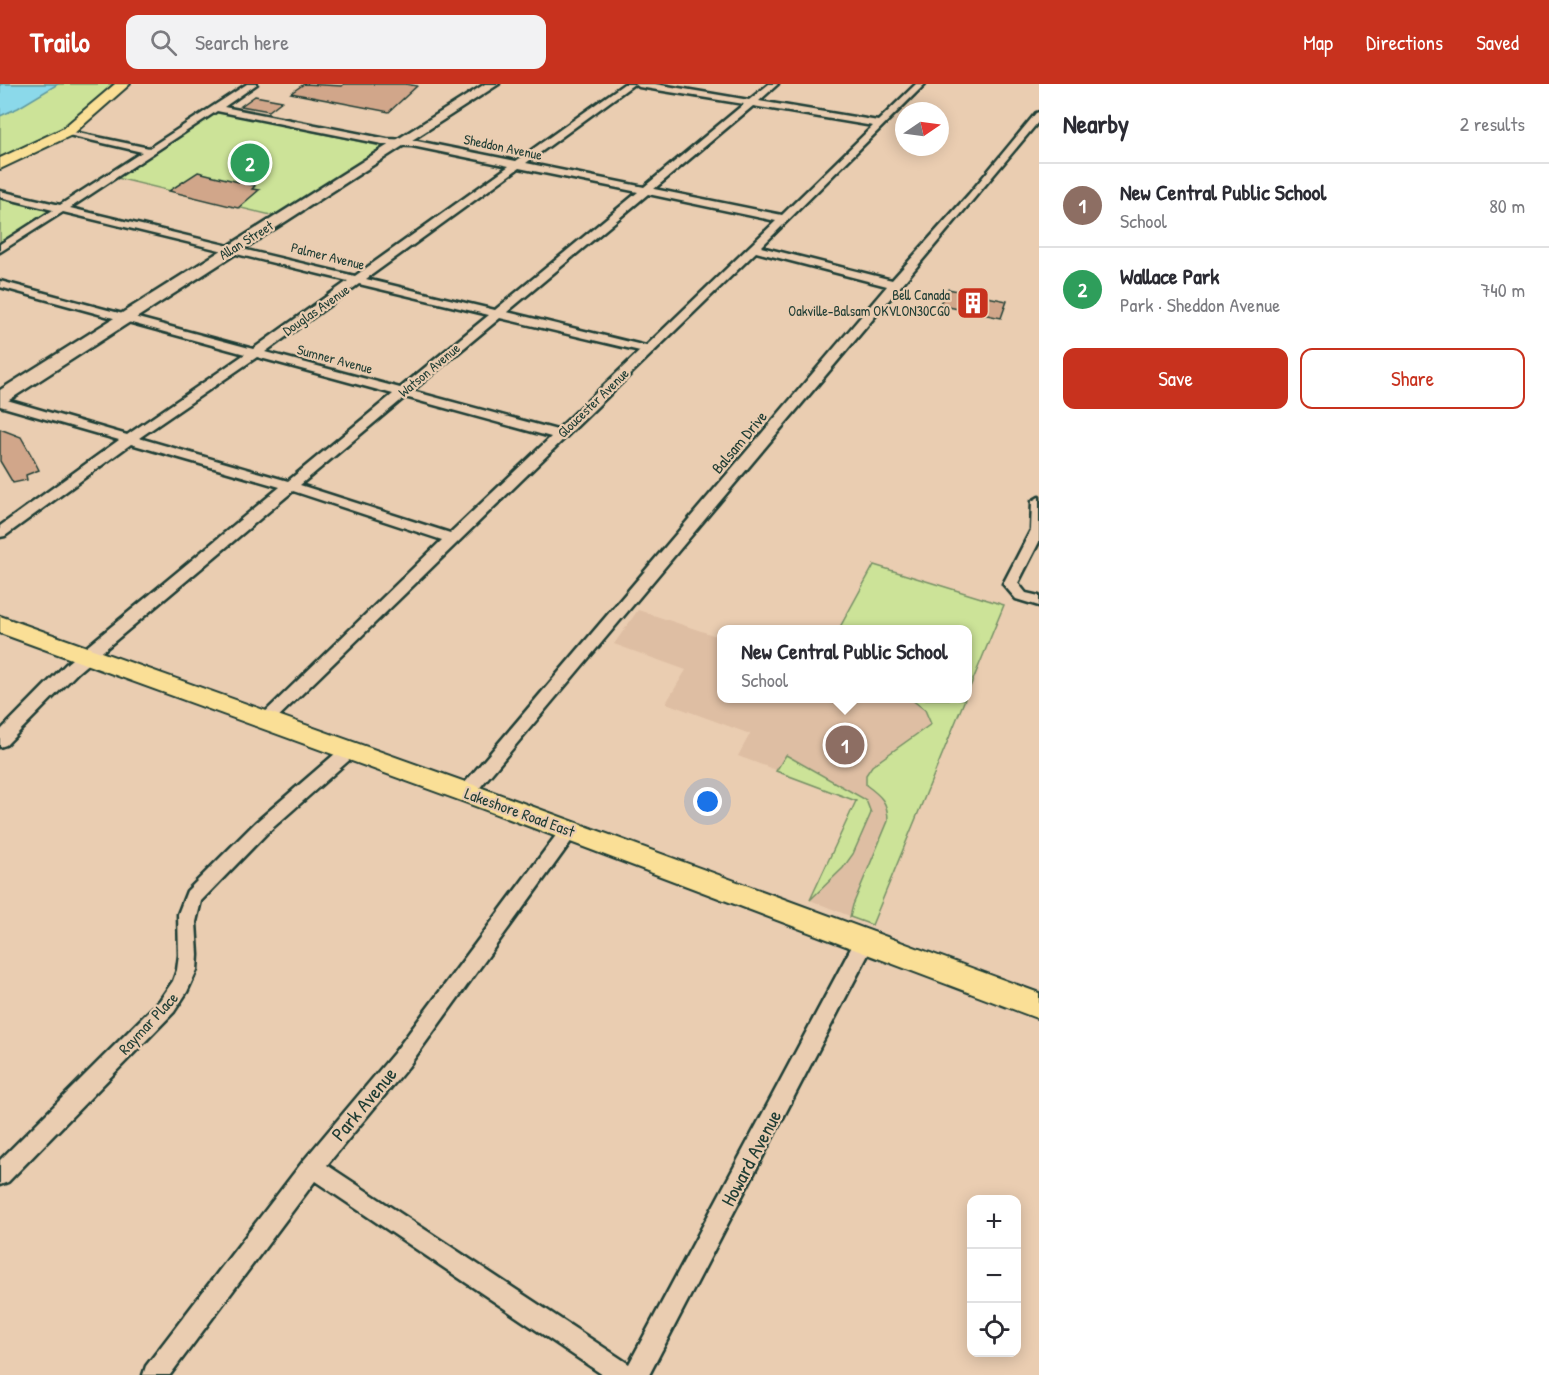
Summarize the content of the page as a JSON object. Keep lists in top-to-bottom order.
{
  "streets": {
    "main road": ["Lakeshore Road East"],
    "street": [
      "Sheddon Avenue",
      "Allan Street",
      "Palmer Avenue",
      "Douglas Avenue",
      "Sumner Avenue",
      "Watson Avenue",
      "Gloucester Avenue",
      "Balsam Drive",
      "Raymar Place",
      "Park Avenue",
      "Howard Avenue"
    ]
  },
  "crossings": [
    ["Sheddon Avenue", "Allan Street"],
    ["Sheddon Avenue", "Douglas Avenue"],
    ["Sheddon Avenue", "Watson Avenue"],
    ["Sheddon Avenue", "Gloucester Avenue"],
    ["Allan Street", "Palmer Avenue"],
    ["Allan Street", "Sumner Avenue"],
    ["Palmer Avenue", "Douglas Avenue"],
    ["Palmer Avenue", "Watson Avenue"],
    ["Palmer Avenue", "Gloucester Avenue"],
    ["Douglas Avenue", "Sumner Avenue"],
    ["Sumner Avenue", "Watson Avenue"],
    ["Sumner Avenue", "Gloucester Avenue"],
    ["Watson Avenue", "Lakeshore Road East"],
    ["Gloucester Avenue", "Lakeshore Road East"],
    ["Balsam Drive", "Lakeshore Road East"],
    ["Lakeshore Road East", "Raymar Place"],
    ["Lakeshore Road East", "Park Avenue"],
    ["Lakeshore Road East", "Howard Avenue"]
  ],
  "places": {
    "building": ["Bell Canada Oakville-Balsam OKVLON30CG0"]
  },
  "north": "right",
  "page": {
    "header": "Trailo",
    "search": "Search here",
    "nav": ["Map", "Directions", "Saved"],
    "heading": ["Nearby", "2 results"],
    "pins": ["2", "1"],
    "list": [
      {
        "mark": "1",
        "name": "New Central Public School",
        "note": "School",
        "value": "80 m"
      },
      {
        "mark": "2",
        "name": "Wallace Park",
        "note": "Park · Sheddon Avenue",
        "value": "740 m"
      }
    ],
    "buttons": ["Save", "Share"],
    "popup": ["New Central Public School", "School"],
    "map_buttons": ["+", "−"]
  }
}
